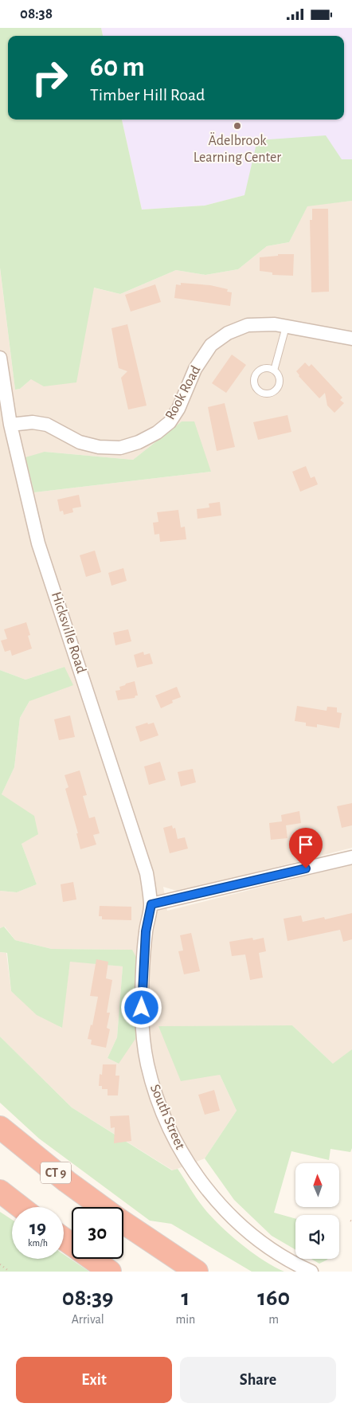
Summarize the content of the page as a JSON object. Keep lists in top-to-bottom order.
{
  "streets": {
    "highway": ["CT 9"],
    "street": ["Rook Road", "Hicksville Road", "South Street"]
  },
  "crossings": [
    ["Rook Road", "Hicksville Road"],
    ["Hicksville Road", "South Street"]
  ],
  "places": ["Ädelbrook Learning Center"],
  "north": "top",
  "page": {
    "status": "08:38",
    "turn": ["60 m", "Timber Hill Road"],
    "speed": "19 km/h",
    "limit": "30",
    "eta": [
      "08:39",
      "Arrival",
      "1",
      "min",
      "160",
      "m"
    ],
    "buttons": ["Exit", "Share"]
  }
}
